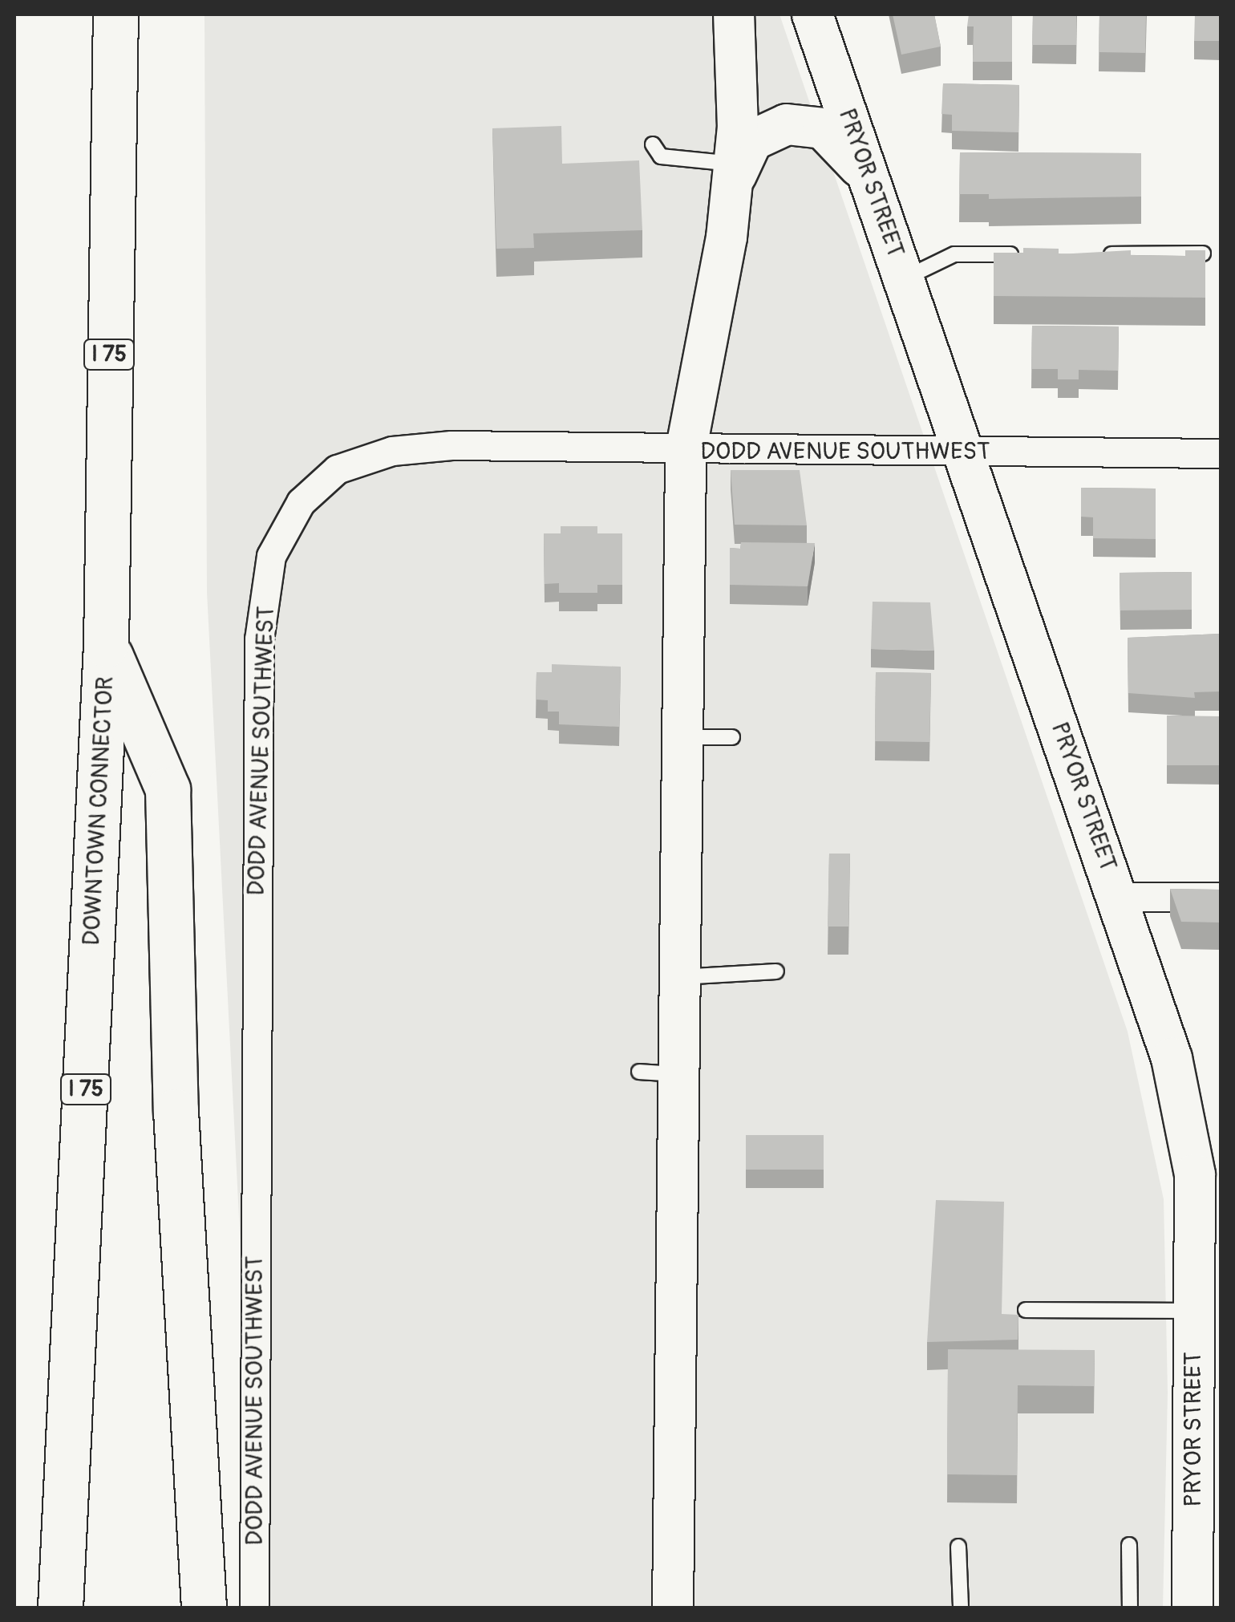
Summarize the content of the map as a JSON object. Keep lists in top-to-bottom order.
{
  "streets": {
    "highway": ["I 75", "DOWNTOWN CONNECTOR"],
    "main road": ["PRYOR STREET"],
    "street": ["DODD AVENUE SOUTHWEST"]
  },
  "crossings": [
    ["PRYOR STREET", "DODD AVENUE SOUTHWEST"]
  ]
}
